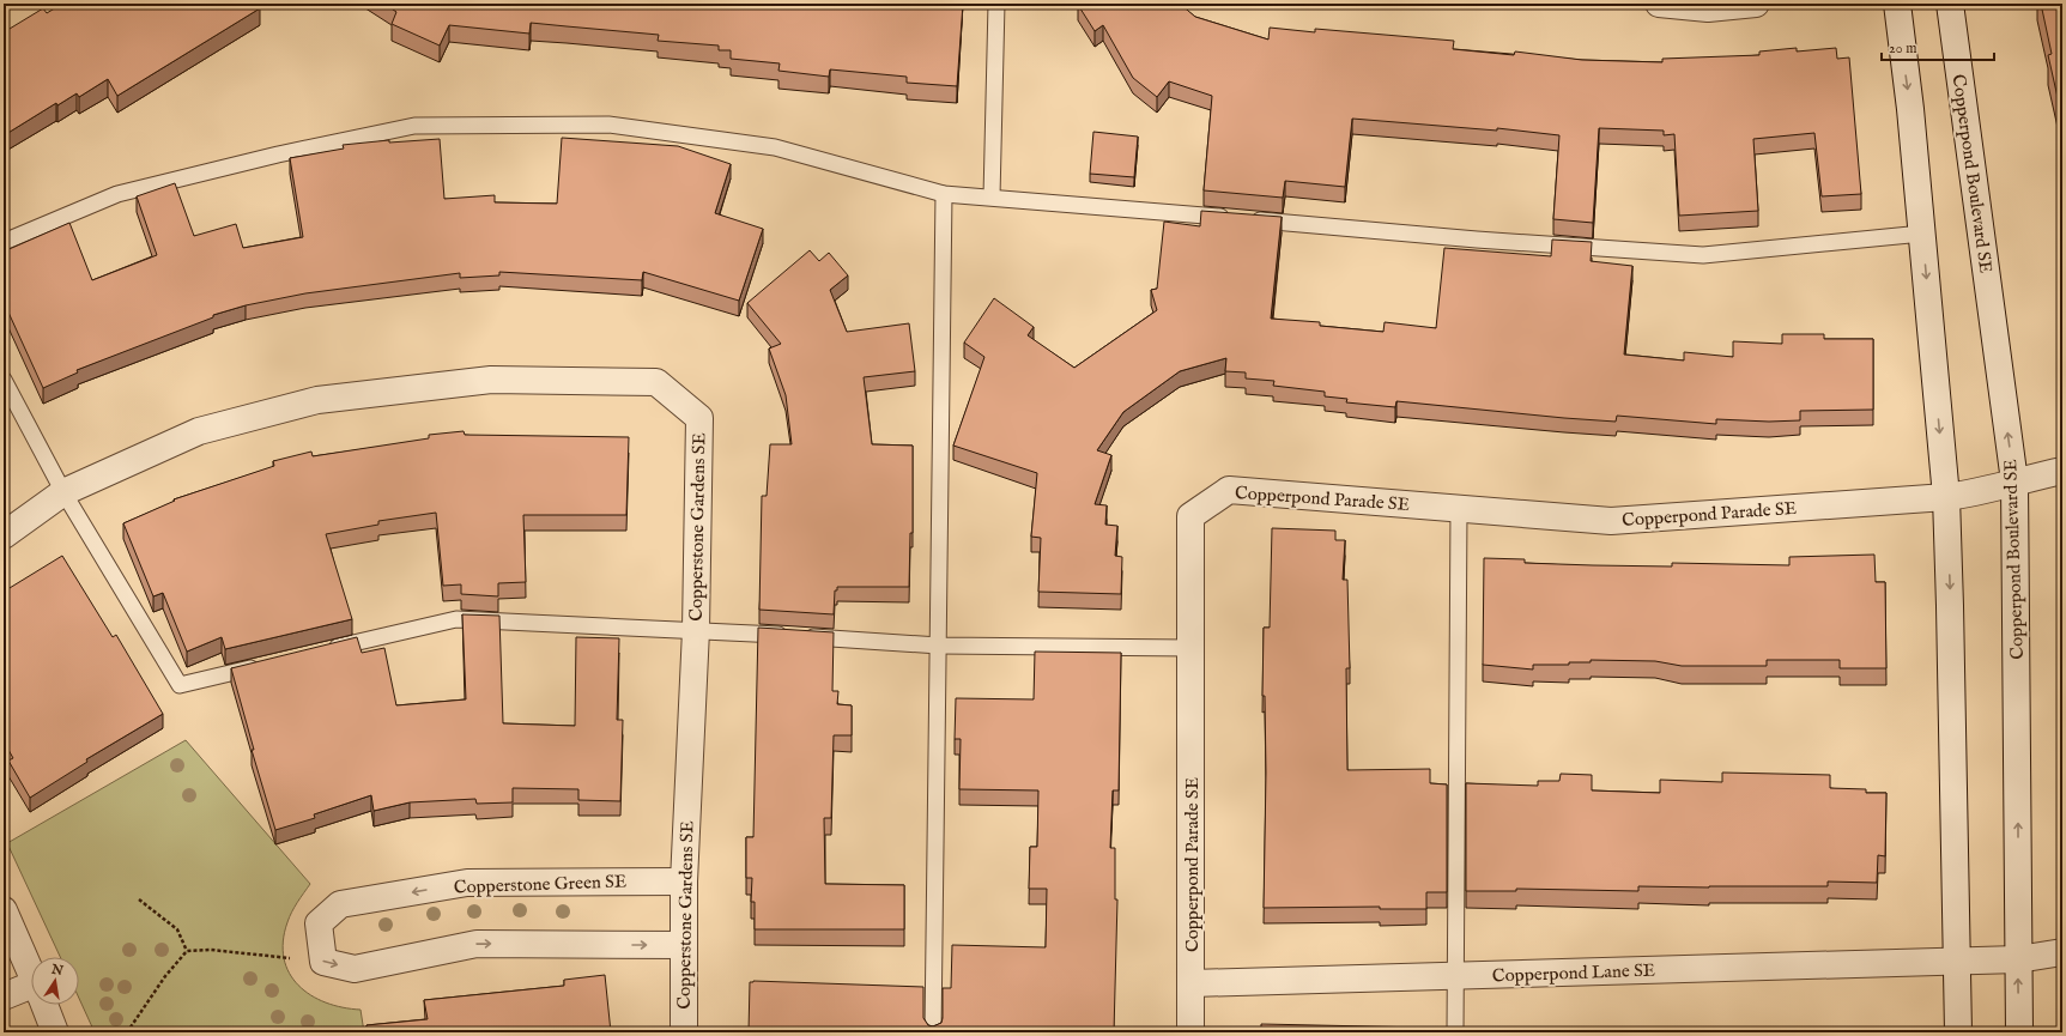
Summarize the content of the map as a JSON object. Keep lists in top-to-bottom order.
{
  "streets": {
    "street": [
      "Copperpond Boulevard SE",
      "Copperpond Parade SE",
      "Copperstone Gardens SE",
      "Copperstone Green SE",
      "Copperpond Lane SE"
    ]
  },
  "crossings": [
    ["Copperpond Boulevard SE", "Copperpond Parade SE"],
    ["Copperpond Boulevard SE", "Copperpond Lane SE"],
    ["Copperpond Parade SE", "Copperpond Lane SE"],
    ["Copperstone Gardens SE", "Copperstone Green SE"]
  ],
  "scale_bar": "20 m",
  "north": "top"
}
